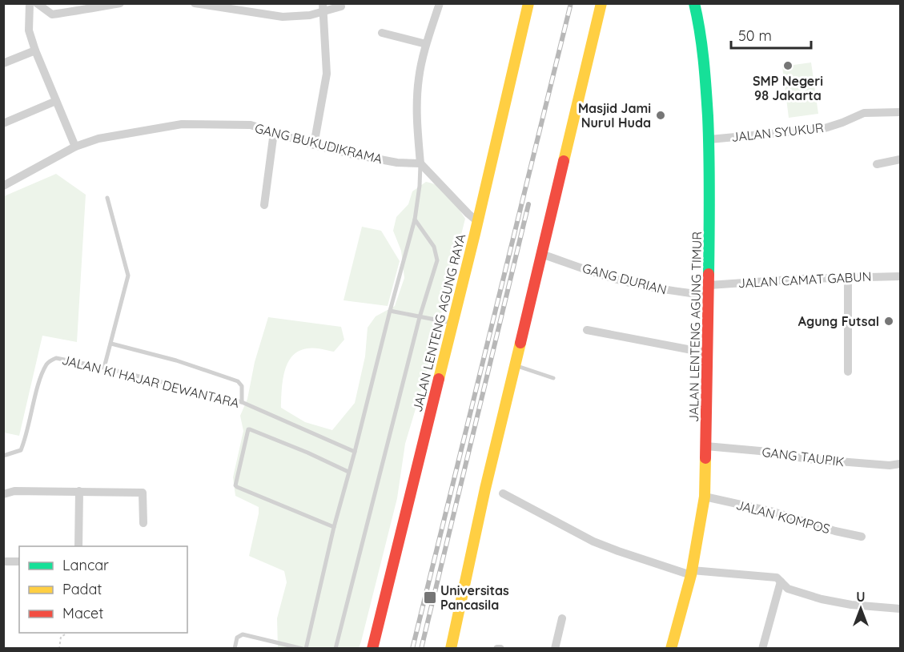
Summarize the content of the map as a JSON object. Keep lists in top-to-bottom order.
{
  "streets": {
    "main road": ["JALAN LENTENG AGUNG RAYA", "JALAN LENTENG AGUNG TIMUR"],
    "street": [
      "JALAN SYUKUR",
      "GANG BUKUDIKRAMA",
      "GANG DURIAN",
      "JALAN CAMAT GABUN",
      "GANG TAUPIK",
      "JALAN KOMPOS"
    ],
    "lane": ["JALAN KI HAJAR DEWANTARA"]
  },
  "crossings": [
    ["JALAN SYUKUR", "JALAN LENTENG AGUNG TIMUR"],
    ["GANG DURIAN", "JALAN CAMAT GABUN"],
    ["GANG DURIAN", "JALAN LENTENG AGUNG TIMUR"],
    ["JALAN CAMAT GABUN", "JALAN LENTENG AGUNG TIMUR"],
    ["JALAN LENTENG AGUNG TIMUR", "GANG TAUPIK"],
    ["JALAN LENTENG AGUNG TIMUR", "JALAN KOMPOS"]
  ],
  "places": {
    "other": ["SMP Negeri 98 Jakarta", "Masjid Jami Nurul Huda", "Agung Futsal"],
    "transit": ["Universitas Pancasila"]
  },
  "legend": ["Lancar", "Padat", "Macet"],
  "scale_bar": "50 m",
  "north": "top"
}
